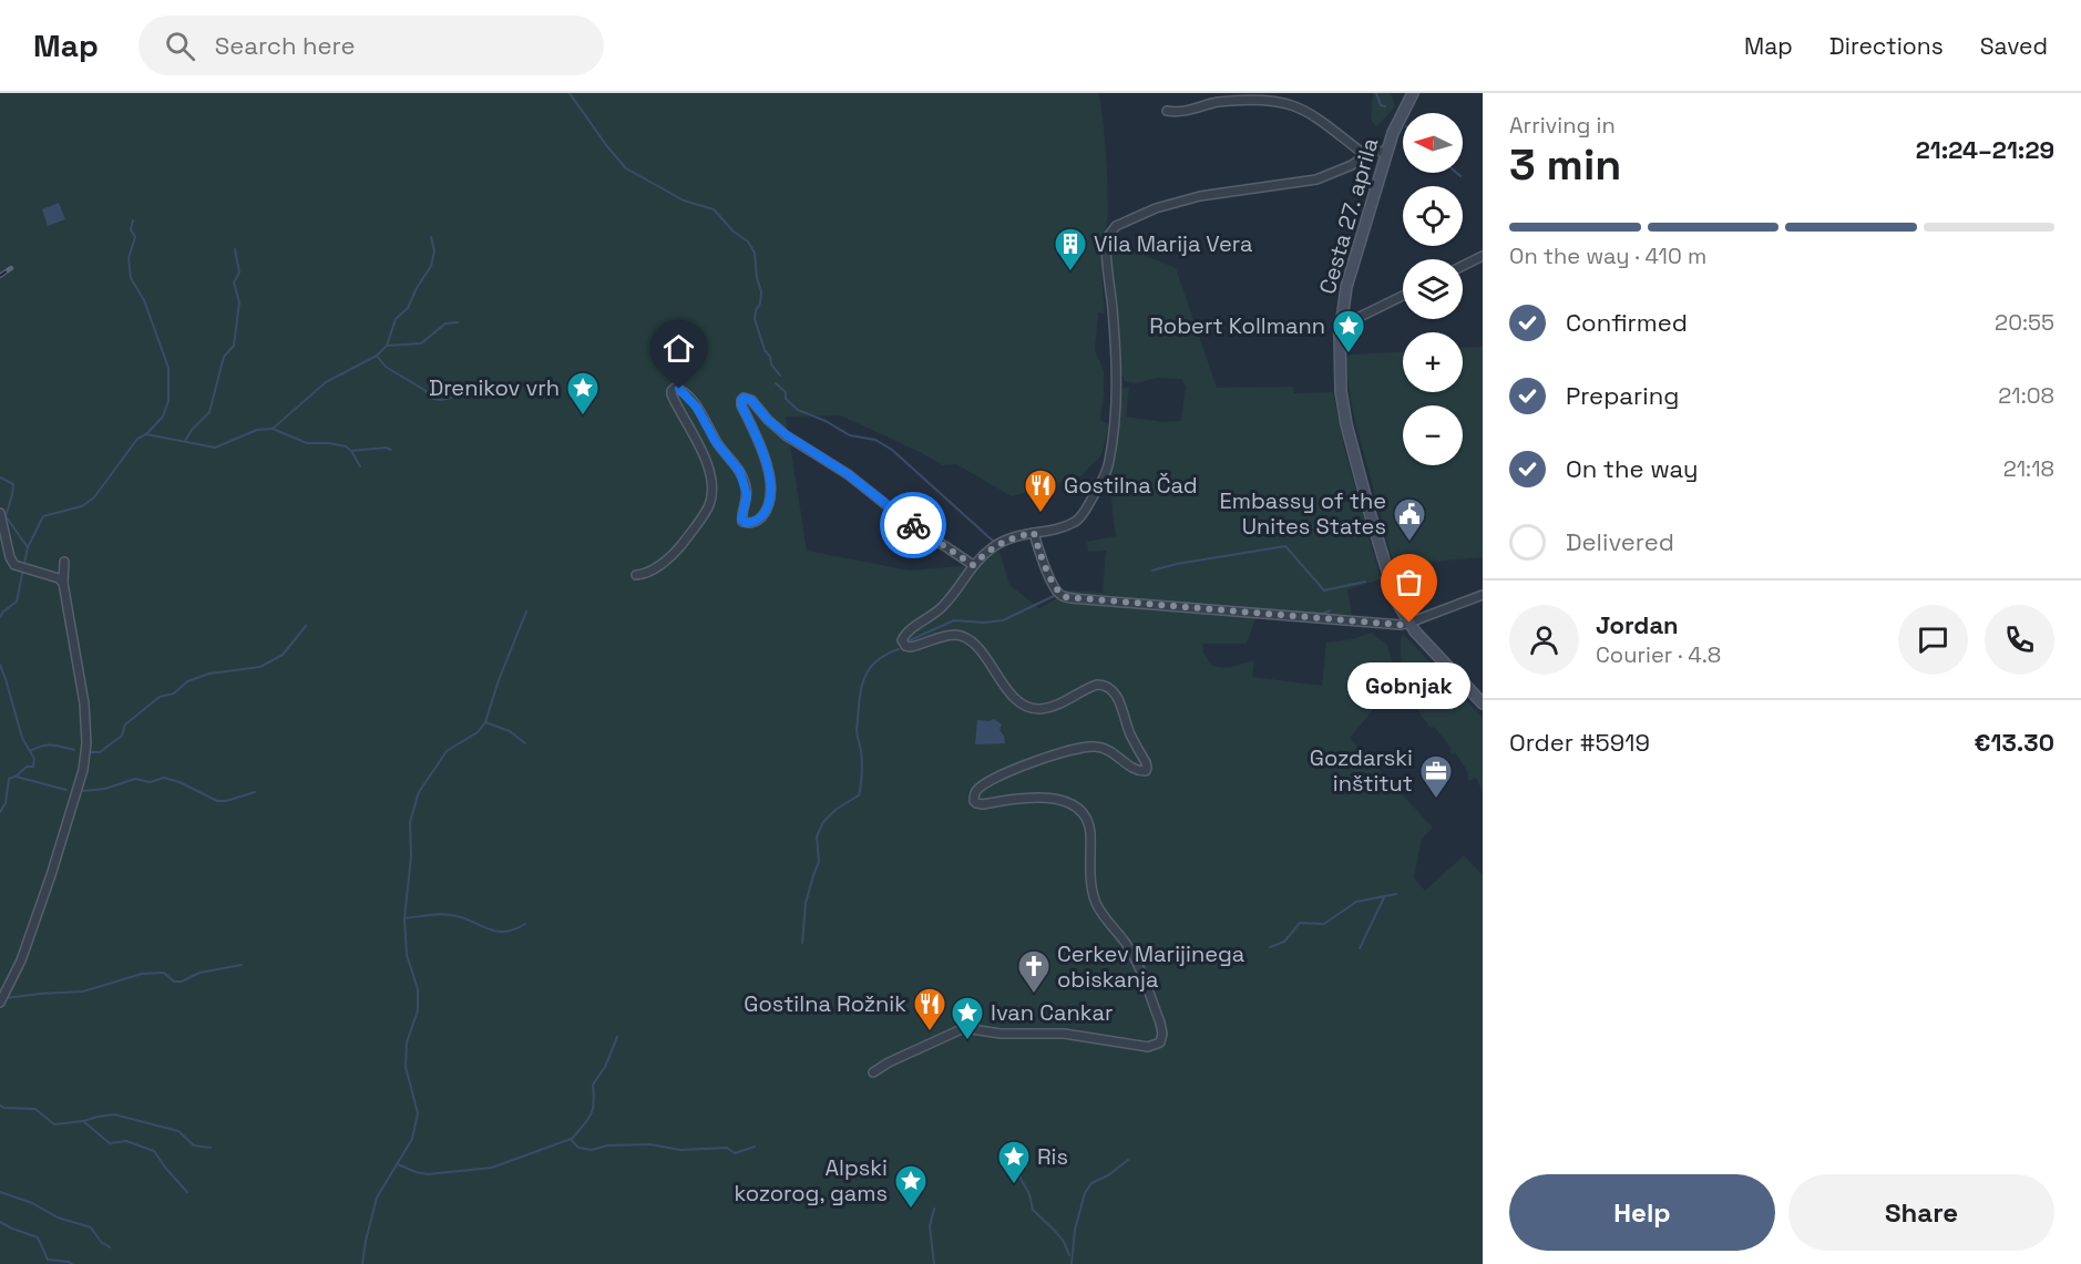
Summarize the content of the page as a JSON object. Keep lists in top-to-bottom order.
{
  "streets": {
    "main road": ["Cesta 27. aprila"]
  },
  "places": {
    "building": ["Vila Marija Vera"],
    "place": [
      "Robert Kollmann",
      "Drenikov vrh",
      "Ivan Cankar",
      "Ris",
      "Alpski kozorog, gams"
    ],
    "restaurant": ["Gostilna Čad", "Gostilna Rožnik"],
    "public building": ["Embassy of the Unites States"],
    "other": ["Gobnjak"],
    "office": ["Gozdarski inštitut"],
    "church": ["Cerkev Marijinega obiskanja"]
  },
  "north": "left",
  "page": {
    "header": "Map",
    "search": "Search here",
    "nav": ["Map", "Directions", "Saved"],
    "heading": ["3 min", "Arriving in", "21:24–21:29"],
    "panel": [
      "Jordan",
      "Courier · 4.8",
      "Order #5919",
      "€13.30"
    ],
    "map_buttons": ["+", "−"],
    "bar": "On the way · 410 m",
    "list": [
      ["Confirmed", "20:55"],
      ["Preparing", "21:08"],
      ["On the way", "21:18"],
      "Delivered"
    ],
    "bubble": "Gobnjak",
    "buttons": ["Help", "Share"]
  }
}
